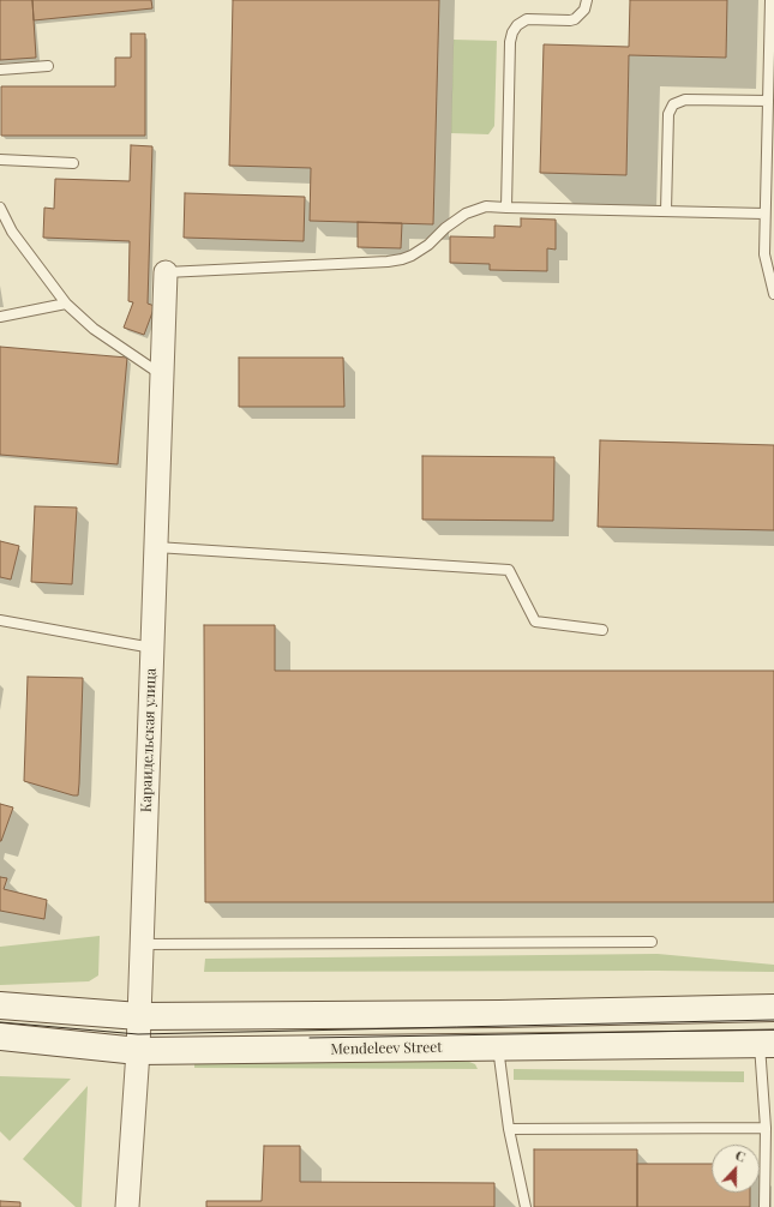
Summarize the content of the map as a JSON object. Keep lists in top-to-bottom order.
{
  "streets": {
    "main road": ["Mendeleev Street"],
    "street": ["Караидельская улица"]
  },
  "crossings": [
    ["Караидельская улица", "Mendeleev Street"]
  ],
  "north": "top"
}
